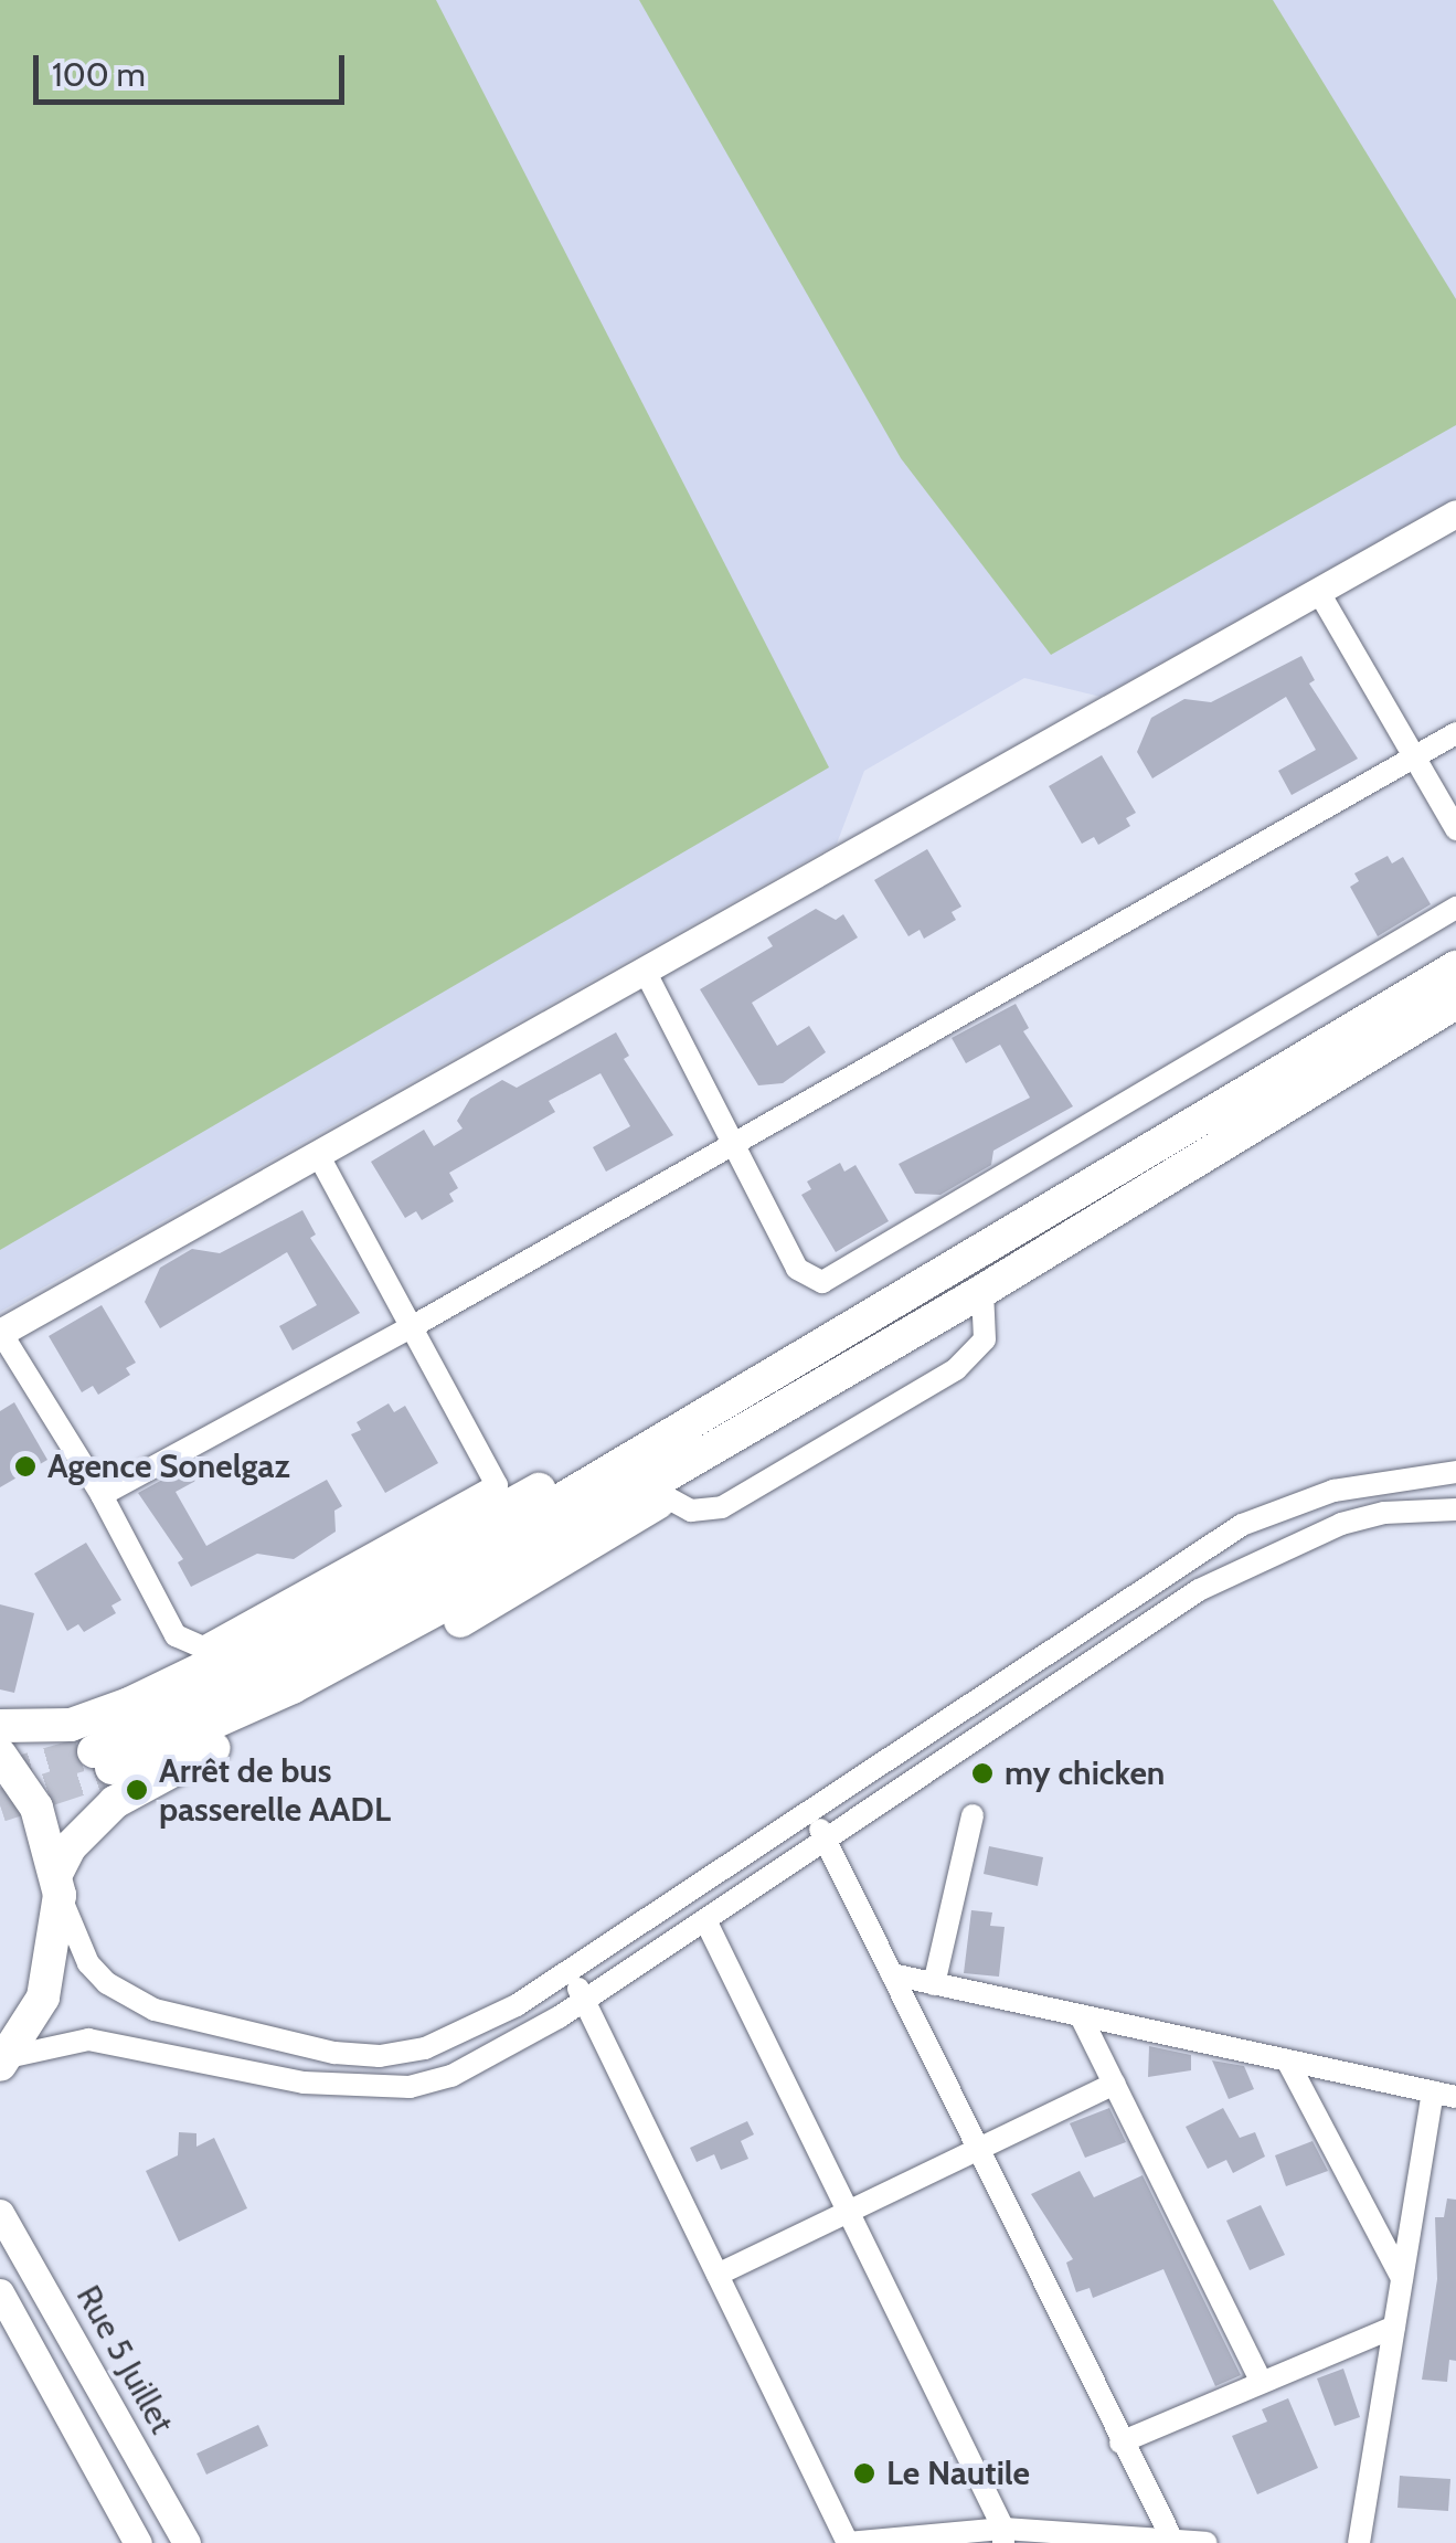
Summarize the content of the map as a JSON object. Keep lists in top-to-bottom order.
{
  "streets": {
    "main road": ["Rue 5 Juillet"]
  },
  "places": [
    "Agence Sonelgaz",
    "my chicken",
    "Arrêt de bus passerelle AADL",
    "Le Nautile"
  ],
  "scale_bar": "100 m"
}
